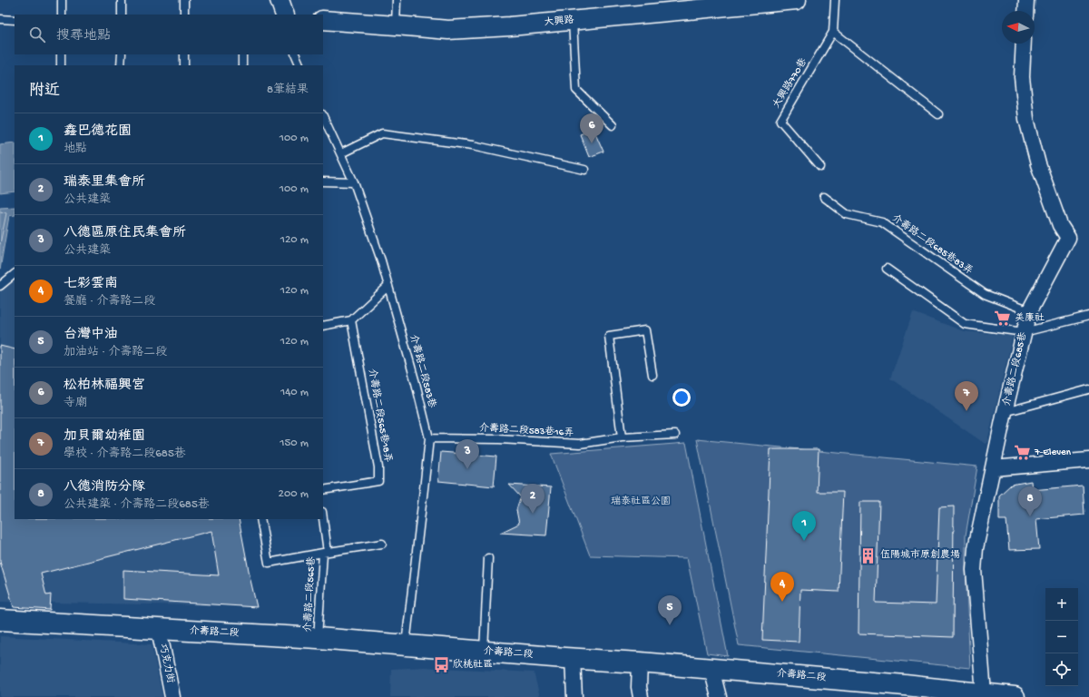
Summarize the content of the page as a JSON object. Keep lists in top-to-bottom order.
{
  "streets": {
    "main road": ["介壽路二段"],
    "street": ["大興路", "介壽路二段685巷", "巧克力街"],
    "lane": [
      "大興路770巷",
      "介壽路二段685巷83弄",
      "介壽路二段583巷",
      "介壽路二段565巷18弄",
      "介壽路二段583巷16弄",
      "介壽路二段565巷"
    ]
  },
  "crossings": [
    ["介壽路二段685巷83弄", "介壽路二段685巷"],
    ["介壽路二段685巷", "介壽路二段"],
    ["介壽路二段583巷", "介壽路二段583巷16弄"],
    ["介壽路二段583巷", "介壽路二段"],
    ["介壽路二段565巷", "介壽路二段"],
    ["介壽路二段", "巧克力街"]
  ],
  "parks": ["瑞泰社區公園"],
  "places": {
    "supermarket": ["美廉社", "7-Eleven"],
    "building": ["伍陽城市原創農場"],
    "bus stop": ["欣桃社區"]
  },
  "north": "left",
  "page": {
    "search": "搜尋地點",
    "heading": ["附近", "8筆結果"],
    "list": [
      {
        "mark": "1",
        "name": "鑫巴德花園",
        "note": "地點",
        "value": "100 m"
      },
      {
        "mark": "2",
        "name": "瑞泰里集會所",
        "note": "公共建築",
        "value": "100 m"
      },
      {
        "mark": "3",
        "name": "八德區原住民集會所",
        "note": "公共建築",
        "value": "120 m"
      },
      {
        "mark": "4",
        "name": "七彩雲南",
        "note": "餐廳 · 介壽路二段",
        "value": "120 m"
      },
      {
        "mark": "5",
        "name": "台灣中油",
        "note": "加油站 · 介壽路二段",
        "value": "120 m"
      },
      {
        "mark": "6",
        "name": "松柏林福興宮",
        "note": "寺廟",
        "value": "140 m"
      },
      {
        "mark": "7",
        "name": "加貝爾幼稚園",
        "note": "學校 · 介壽路二段685巷",
        "value": "150 m"
      },
      {
        "mark": "8",
        "name": "八德消防分隊",
        "note": "公共建築 · 介壽路二段685巷",
        "value": "200 m"
      }
    ],
    "pins": [
      "6",
      "7",
      "3",
      "2",
      "8",
      "1",
      "4",
      "5"
    ],
    "map_buttons": ["+", "−"]
  }
}
